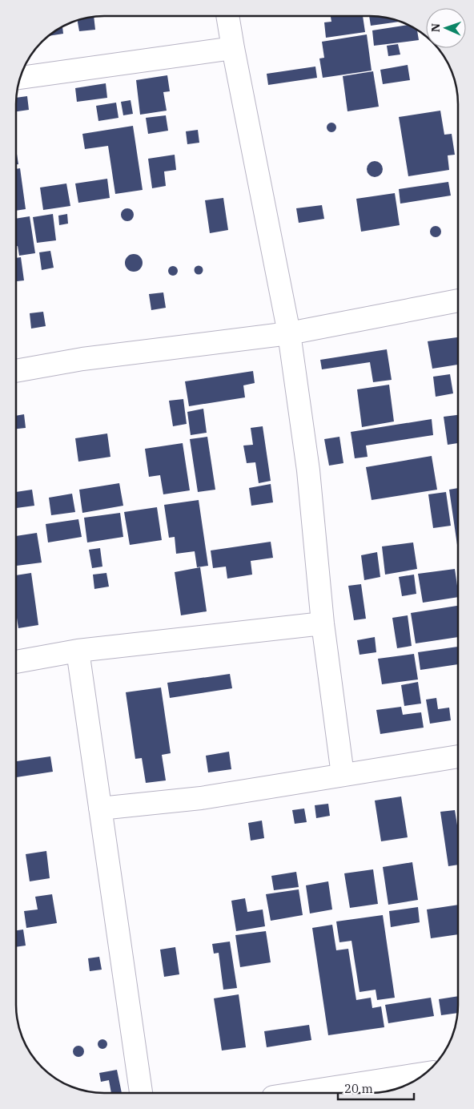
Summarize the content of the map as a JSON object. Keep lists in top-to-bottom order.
{
  "scale_bar": "20 m",
  "north": "left"
}
